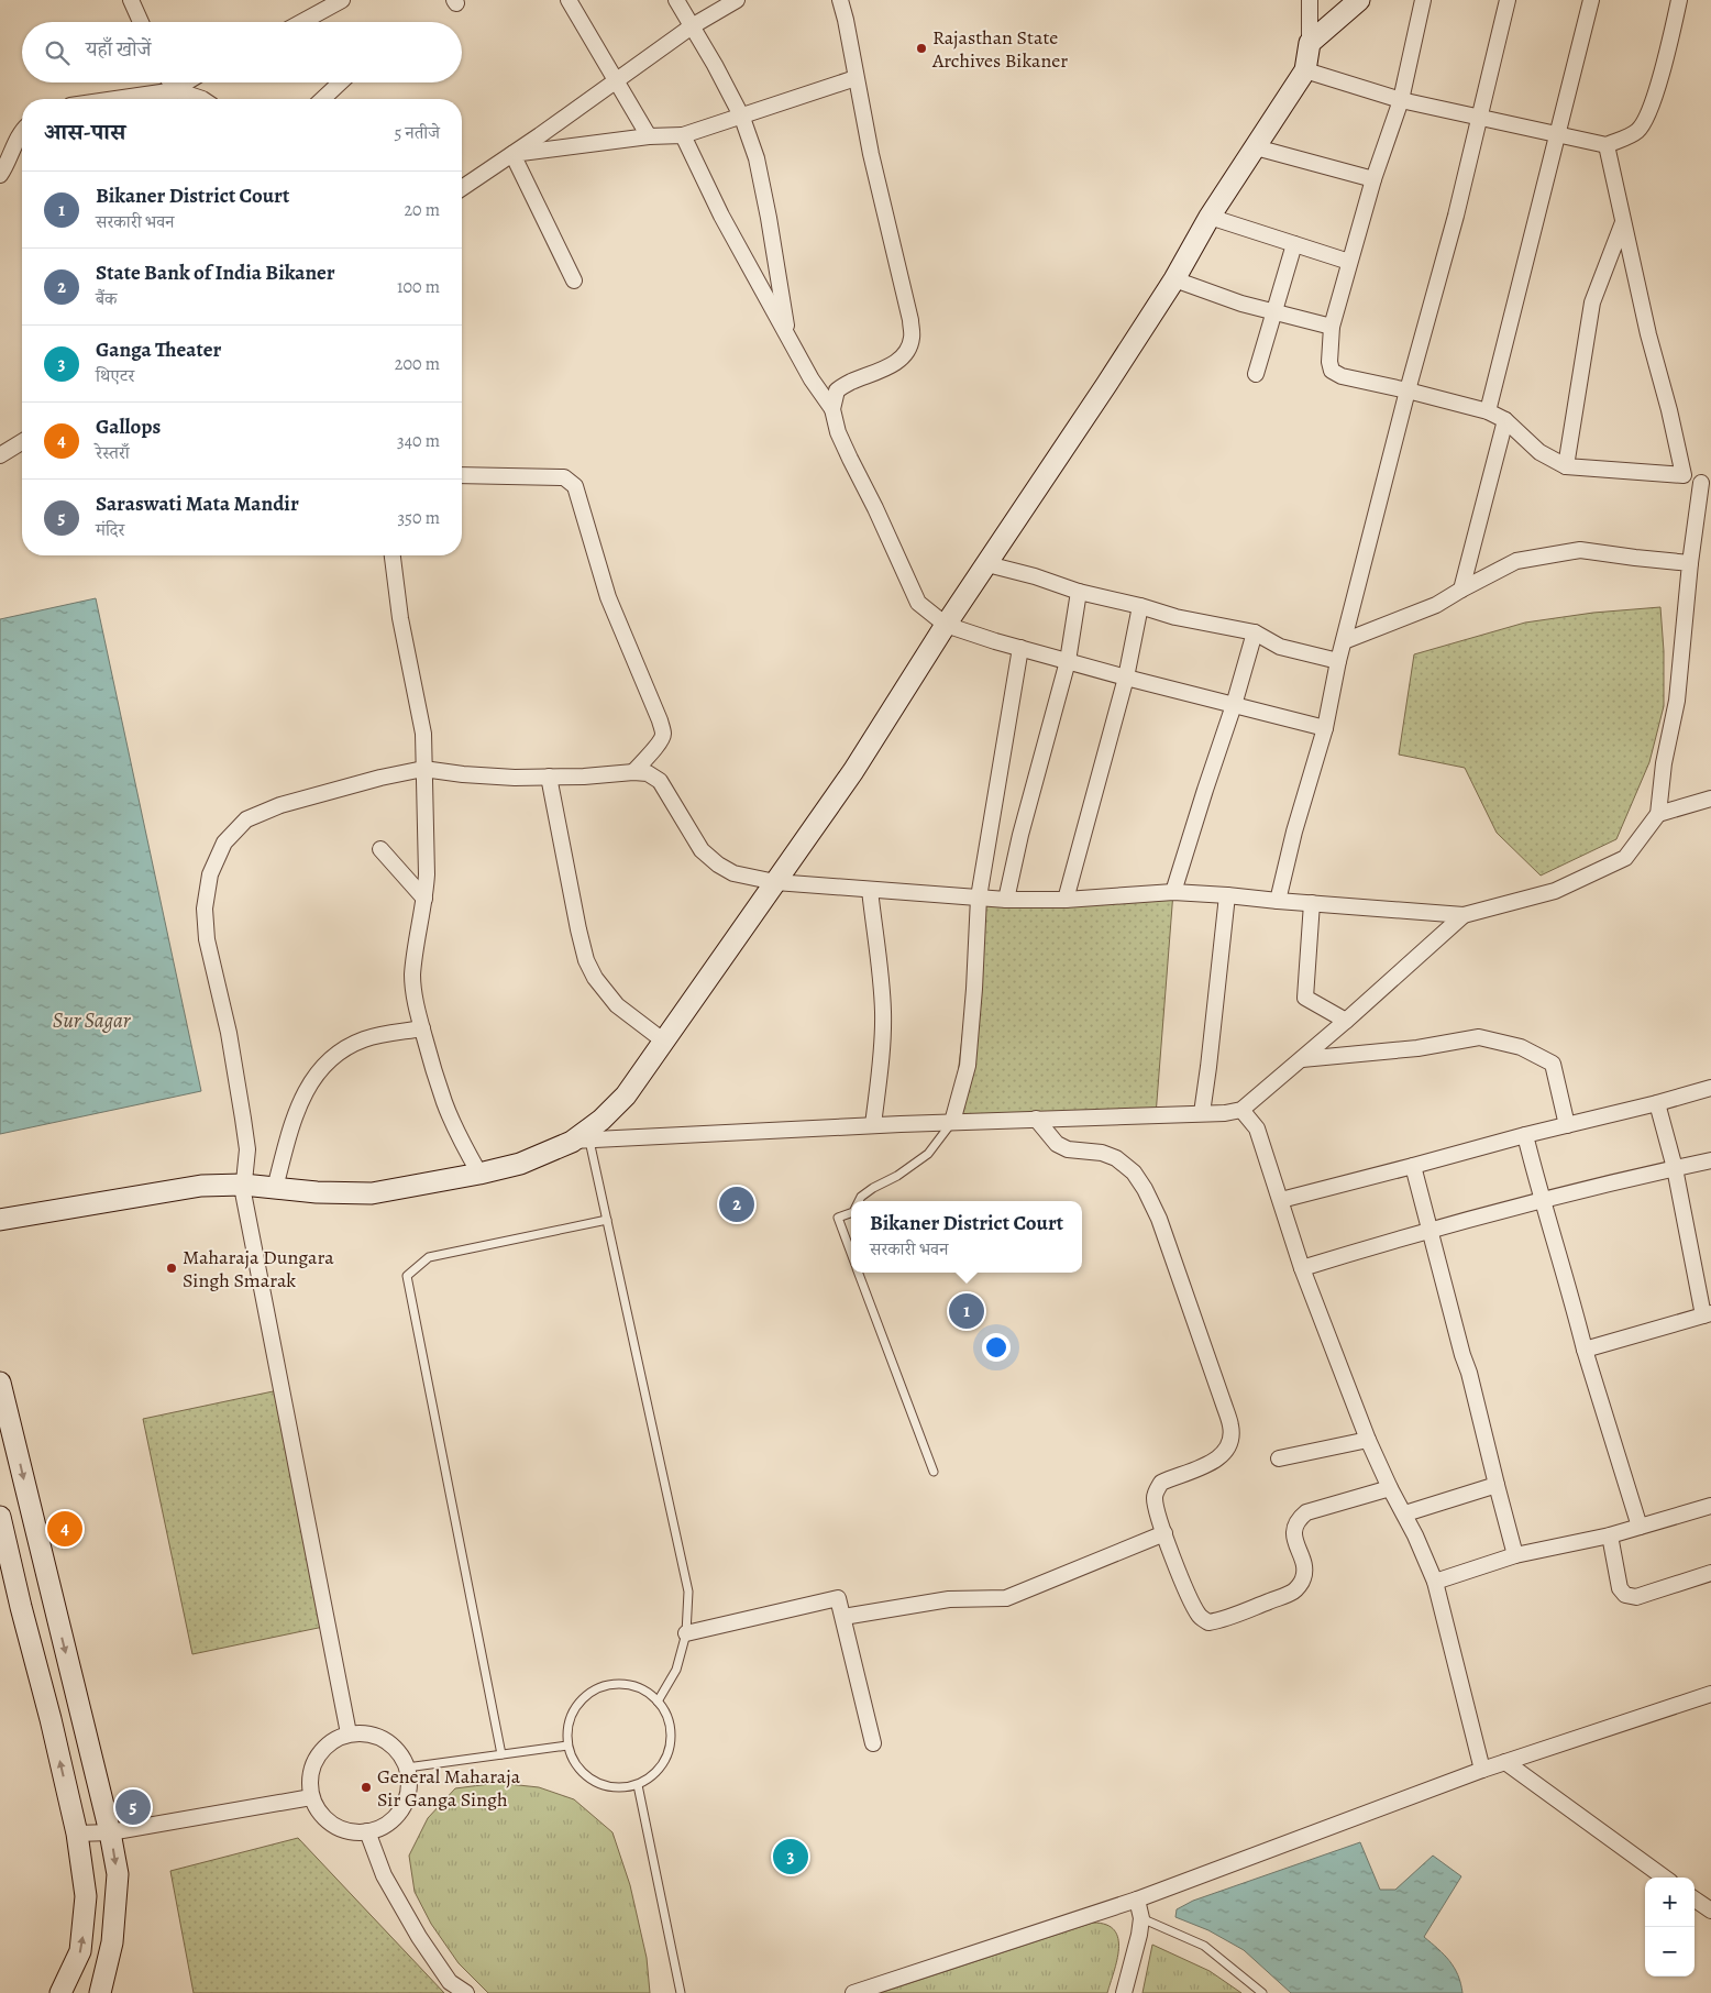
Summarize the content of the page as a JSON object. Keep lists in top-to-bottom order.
{
  "water": ["Sur Sagar"],
  "places": ["Rajasthan State Archives Bikaner", "Maharaja Dungara Singh Smarak", "General Maharaja Sir Ganga Singh"],
  "page": {
    "search": "यहाँ खोजें",
    "heading": ["आस-पास", "5 नतीजे"],
    "list": [
      {
        "mark": "1",
        "name": "Bikaner District Court",
        "note": "सरकारी भवन",
        "value": "20 m"
      },
      {
        "mark": "2",
        "name": "State Bank of India Bikaner",
        "note": "बैंक",
        "value": "100 m"
      },
      {
        "mark": "3",
        "name": "Ganga Theater",
        "note": "थिएटर",
        "value": "200 m"
      },
      {
        "mark": "4",
        "name": "Gallops",
        "note": "रेस्तराँ",
        "value": "340 m"
      },
      {
        "mark": "5",
        "name": "Saraswati Mata Mandir",
        "note": "मंदिर",
        "value": "350 m"
      }
    ],
    "pins": [
      "2",
      "1",
      "4",
      "5",
      "3"
    ],
    "popup": ["Bikaner District Court", "सरकारी भवन"],
    "map_buttons": ["+", "−"]
  }
}
